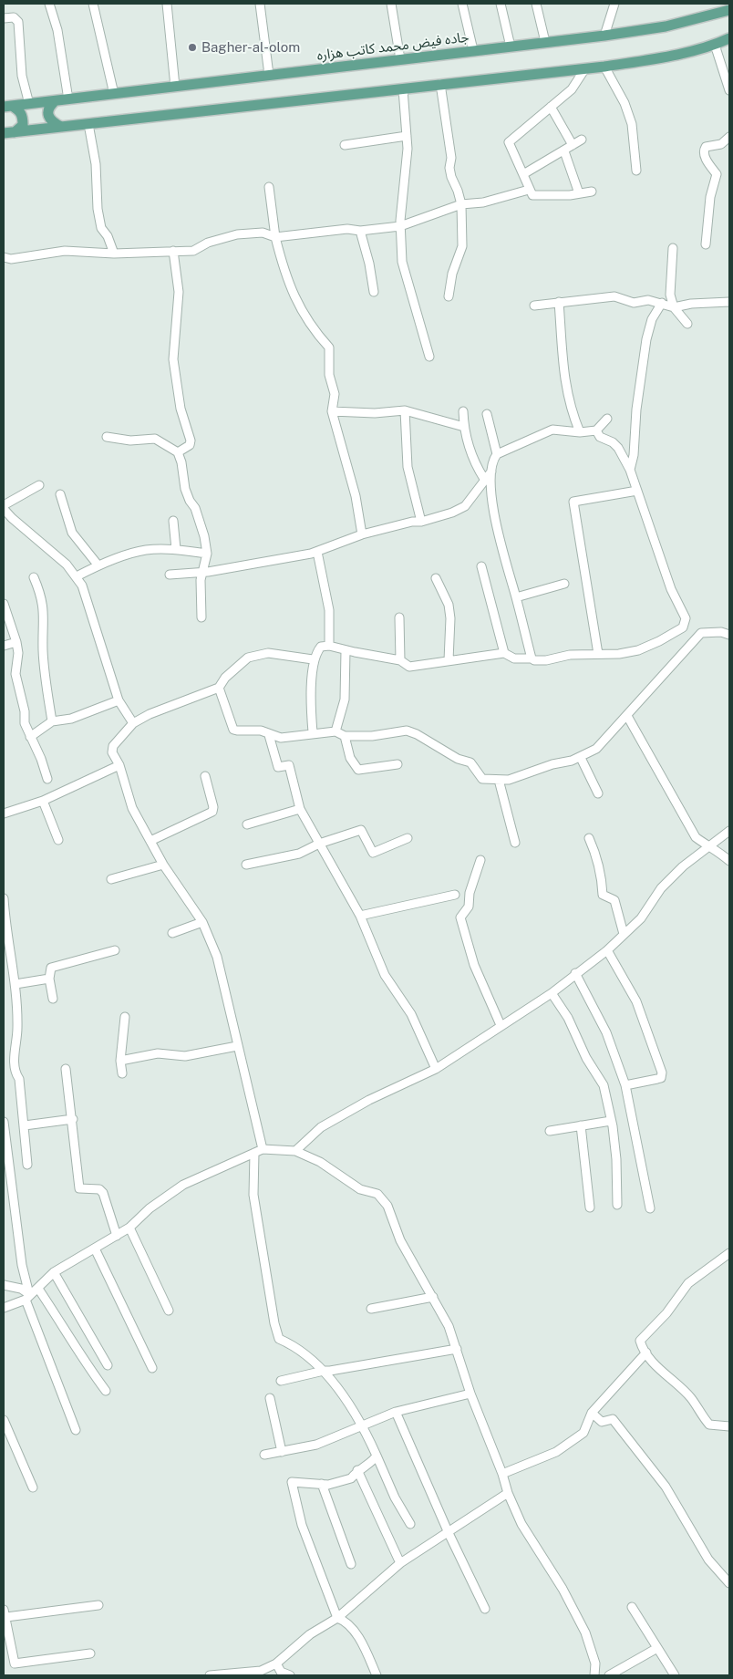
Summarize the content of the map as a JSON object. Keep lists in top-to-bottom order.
{
  "streets": {
    "main road": ["جاده فیض محمد کاتب هزاره"]
  },
  "places": ["Bagher-al-olom"]
}
